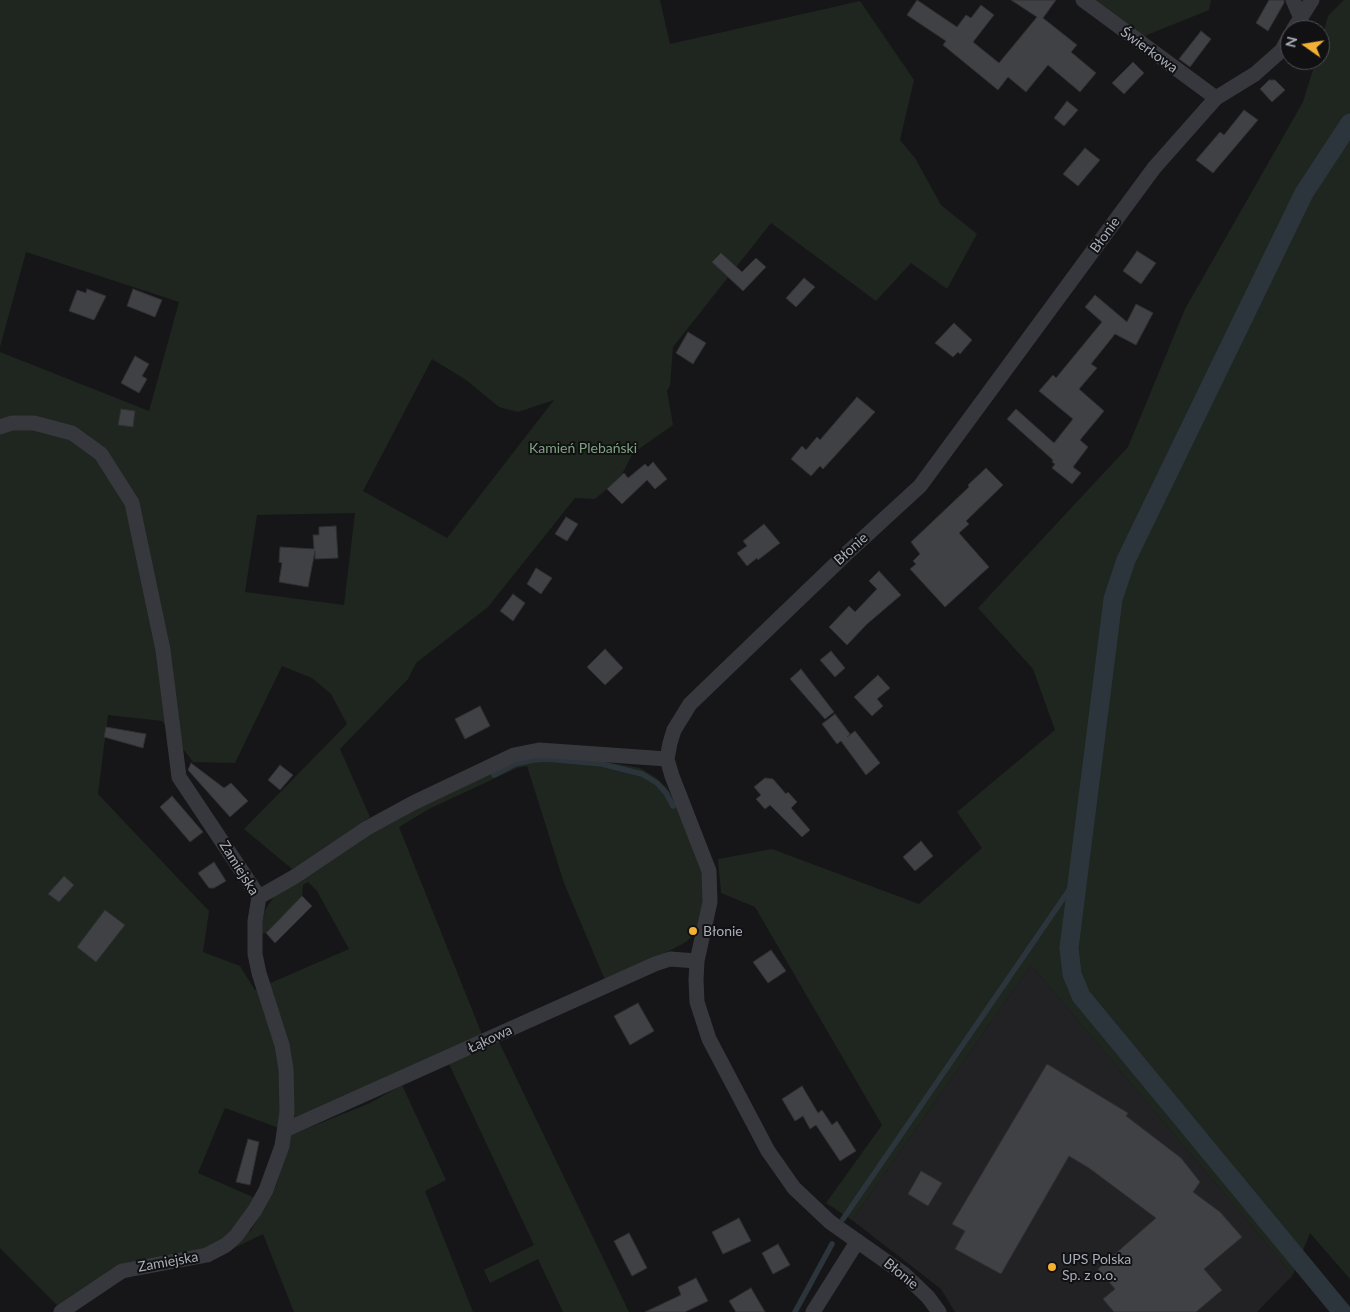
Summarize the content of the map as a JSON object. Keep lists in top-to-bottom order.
{
  "streets": {
    "street": [
      "Świerkowa",
      "Błonie",
      "Zamiejska",
      "Łąkowa"
    ]
  },
  "crossings": [
    ["Świerkowa", "Błonie"],
    ["Błonie", "Łąkowa"],
    ["Zamiejska", "Łąkowa"]
  ],
  "parks": ["Kamień Plebański"],
  "places": ["Błonie", "UPS Polska Sp. z o.o."],
  "north": "left"
}
